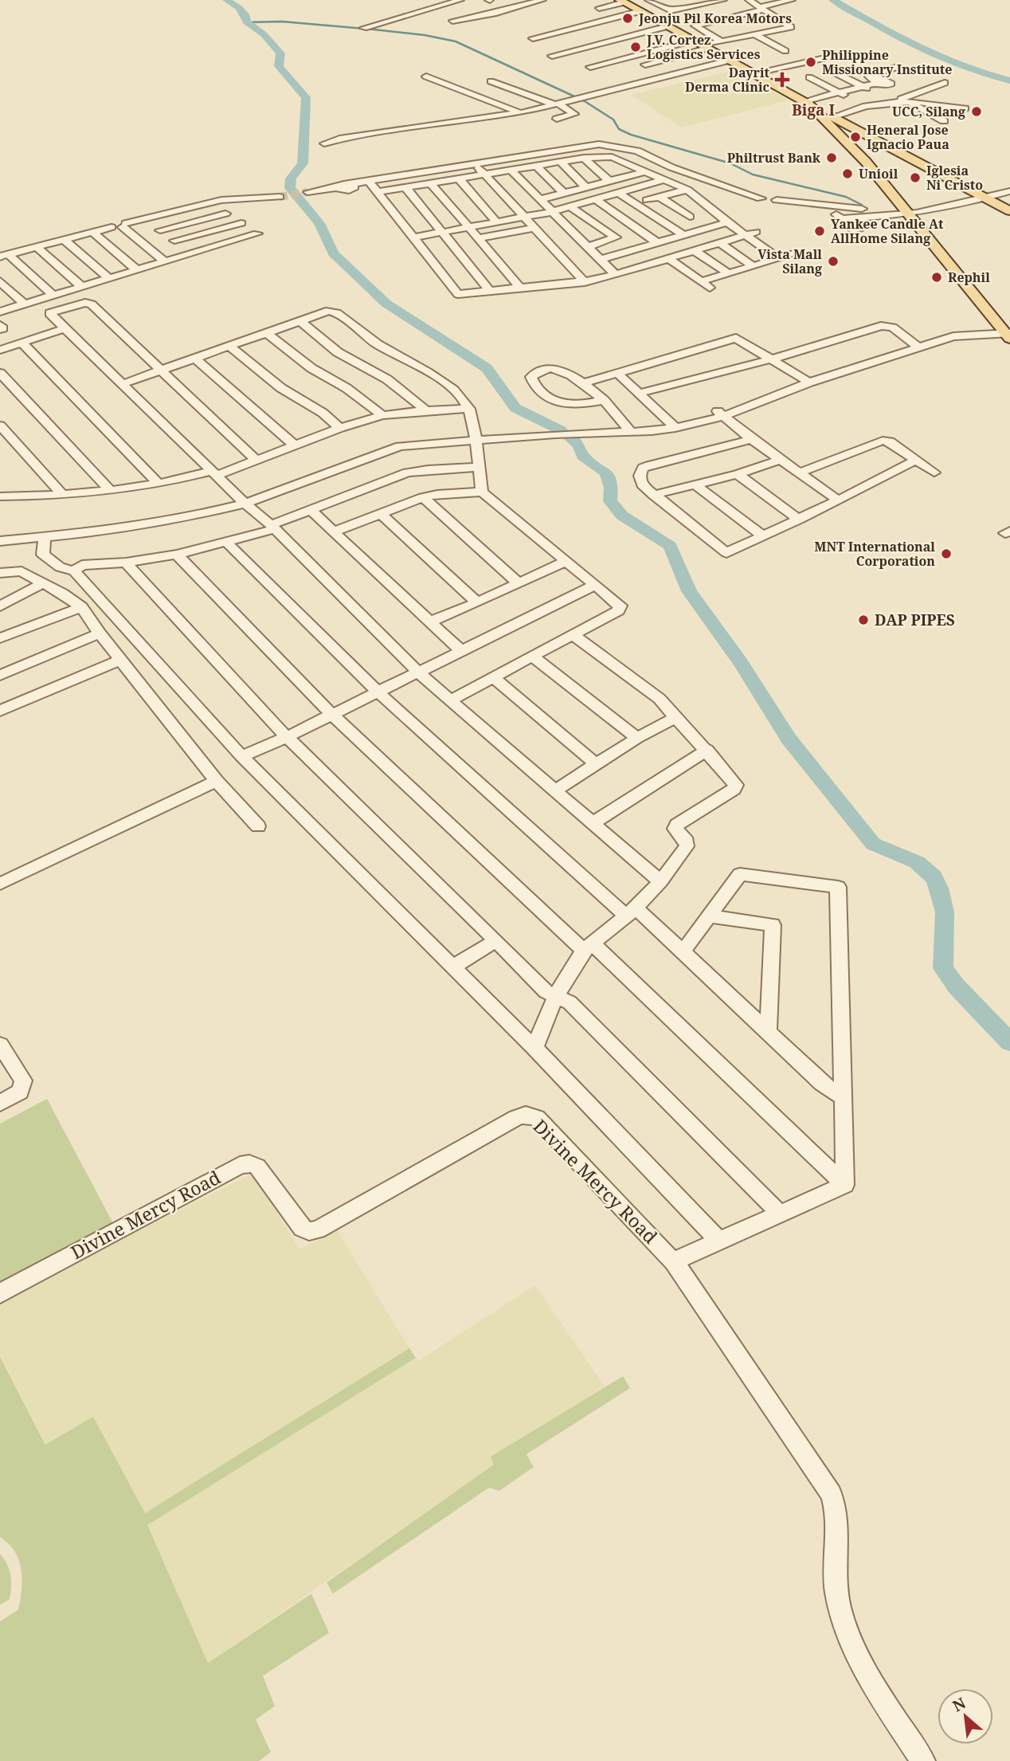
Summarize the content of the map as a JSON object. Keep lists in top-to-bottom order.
{
  "streets": {
    "street": ["Divine Mercy Road"]
  },
  "districts": ["Biga I"],
  "places": {
    "other": [
      "Jeonju Pil Korea Motors",
      "J.V. Cortez Logistics Services",
      "Philippine Missionary Institute",
      "UCC, Silang",
      "Heneral Jose Ignacio Paua",
      "Philtrust Bank",
      "Unioil",
      "Iglesia Ni Cristo",
      "Yankee Candle At AllHome Silang",
      "Vista Mall Silang",
      "Rephil",
      "MNT International Corporation",
      "DAP PIPES"
    ],
    "health": ["Dayrit Derma Clinic"]
  },
  "north": "top left"
}
